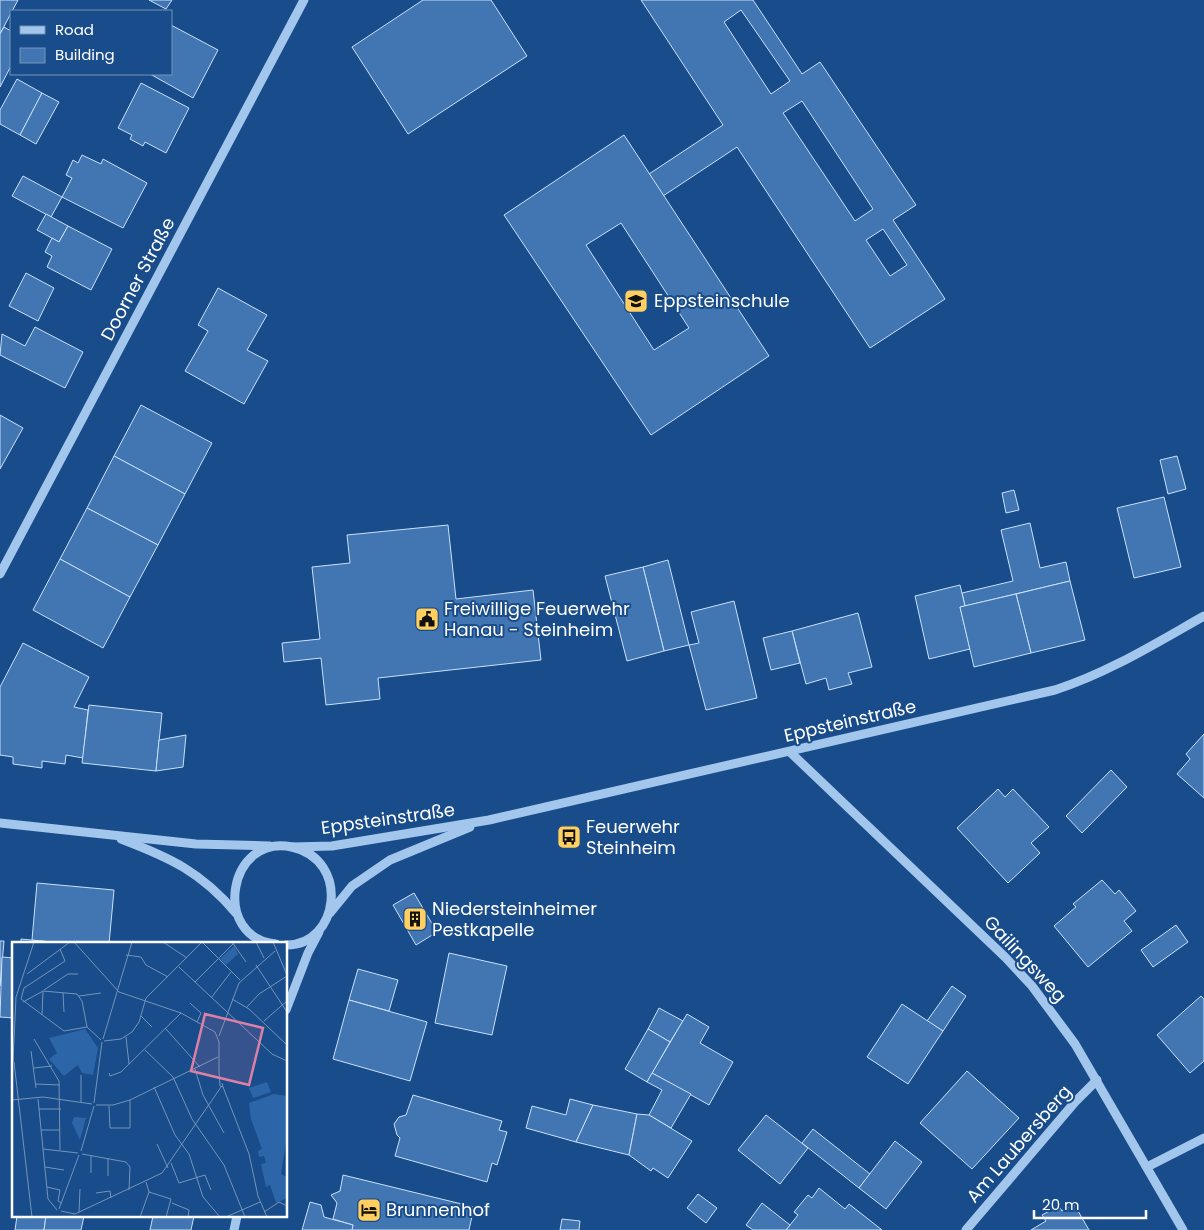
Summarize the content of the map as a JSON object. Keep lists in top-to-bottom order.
{
  "streets": {
    "street": [
      "Doorner Straße",
      "Eppsteinstraße",
      "Gailingsweg",
      "Am Laubersberg"
    ]
  },
  "crossings": [
    ["Eppsteinstraße", "Gailingsweg"],
    ["Gailingsweg", "Am Laubersberg"]
  ],
  "places": {
    "school or university": ["Eppsteinschule"],
    "public building": ["Freiwillige Feuerwehr Hanau - Steinheim"],
    "bus stop": ["Feuerwehr Steinheim"],
    "building": ["Niedersteinheimer Pestkapelle"],
    "hotel": ["Brunnenhof"]
  },
  "legend": ["Road", "Building"],
  "scale_bar": "20 m"
}
